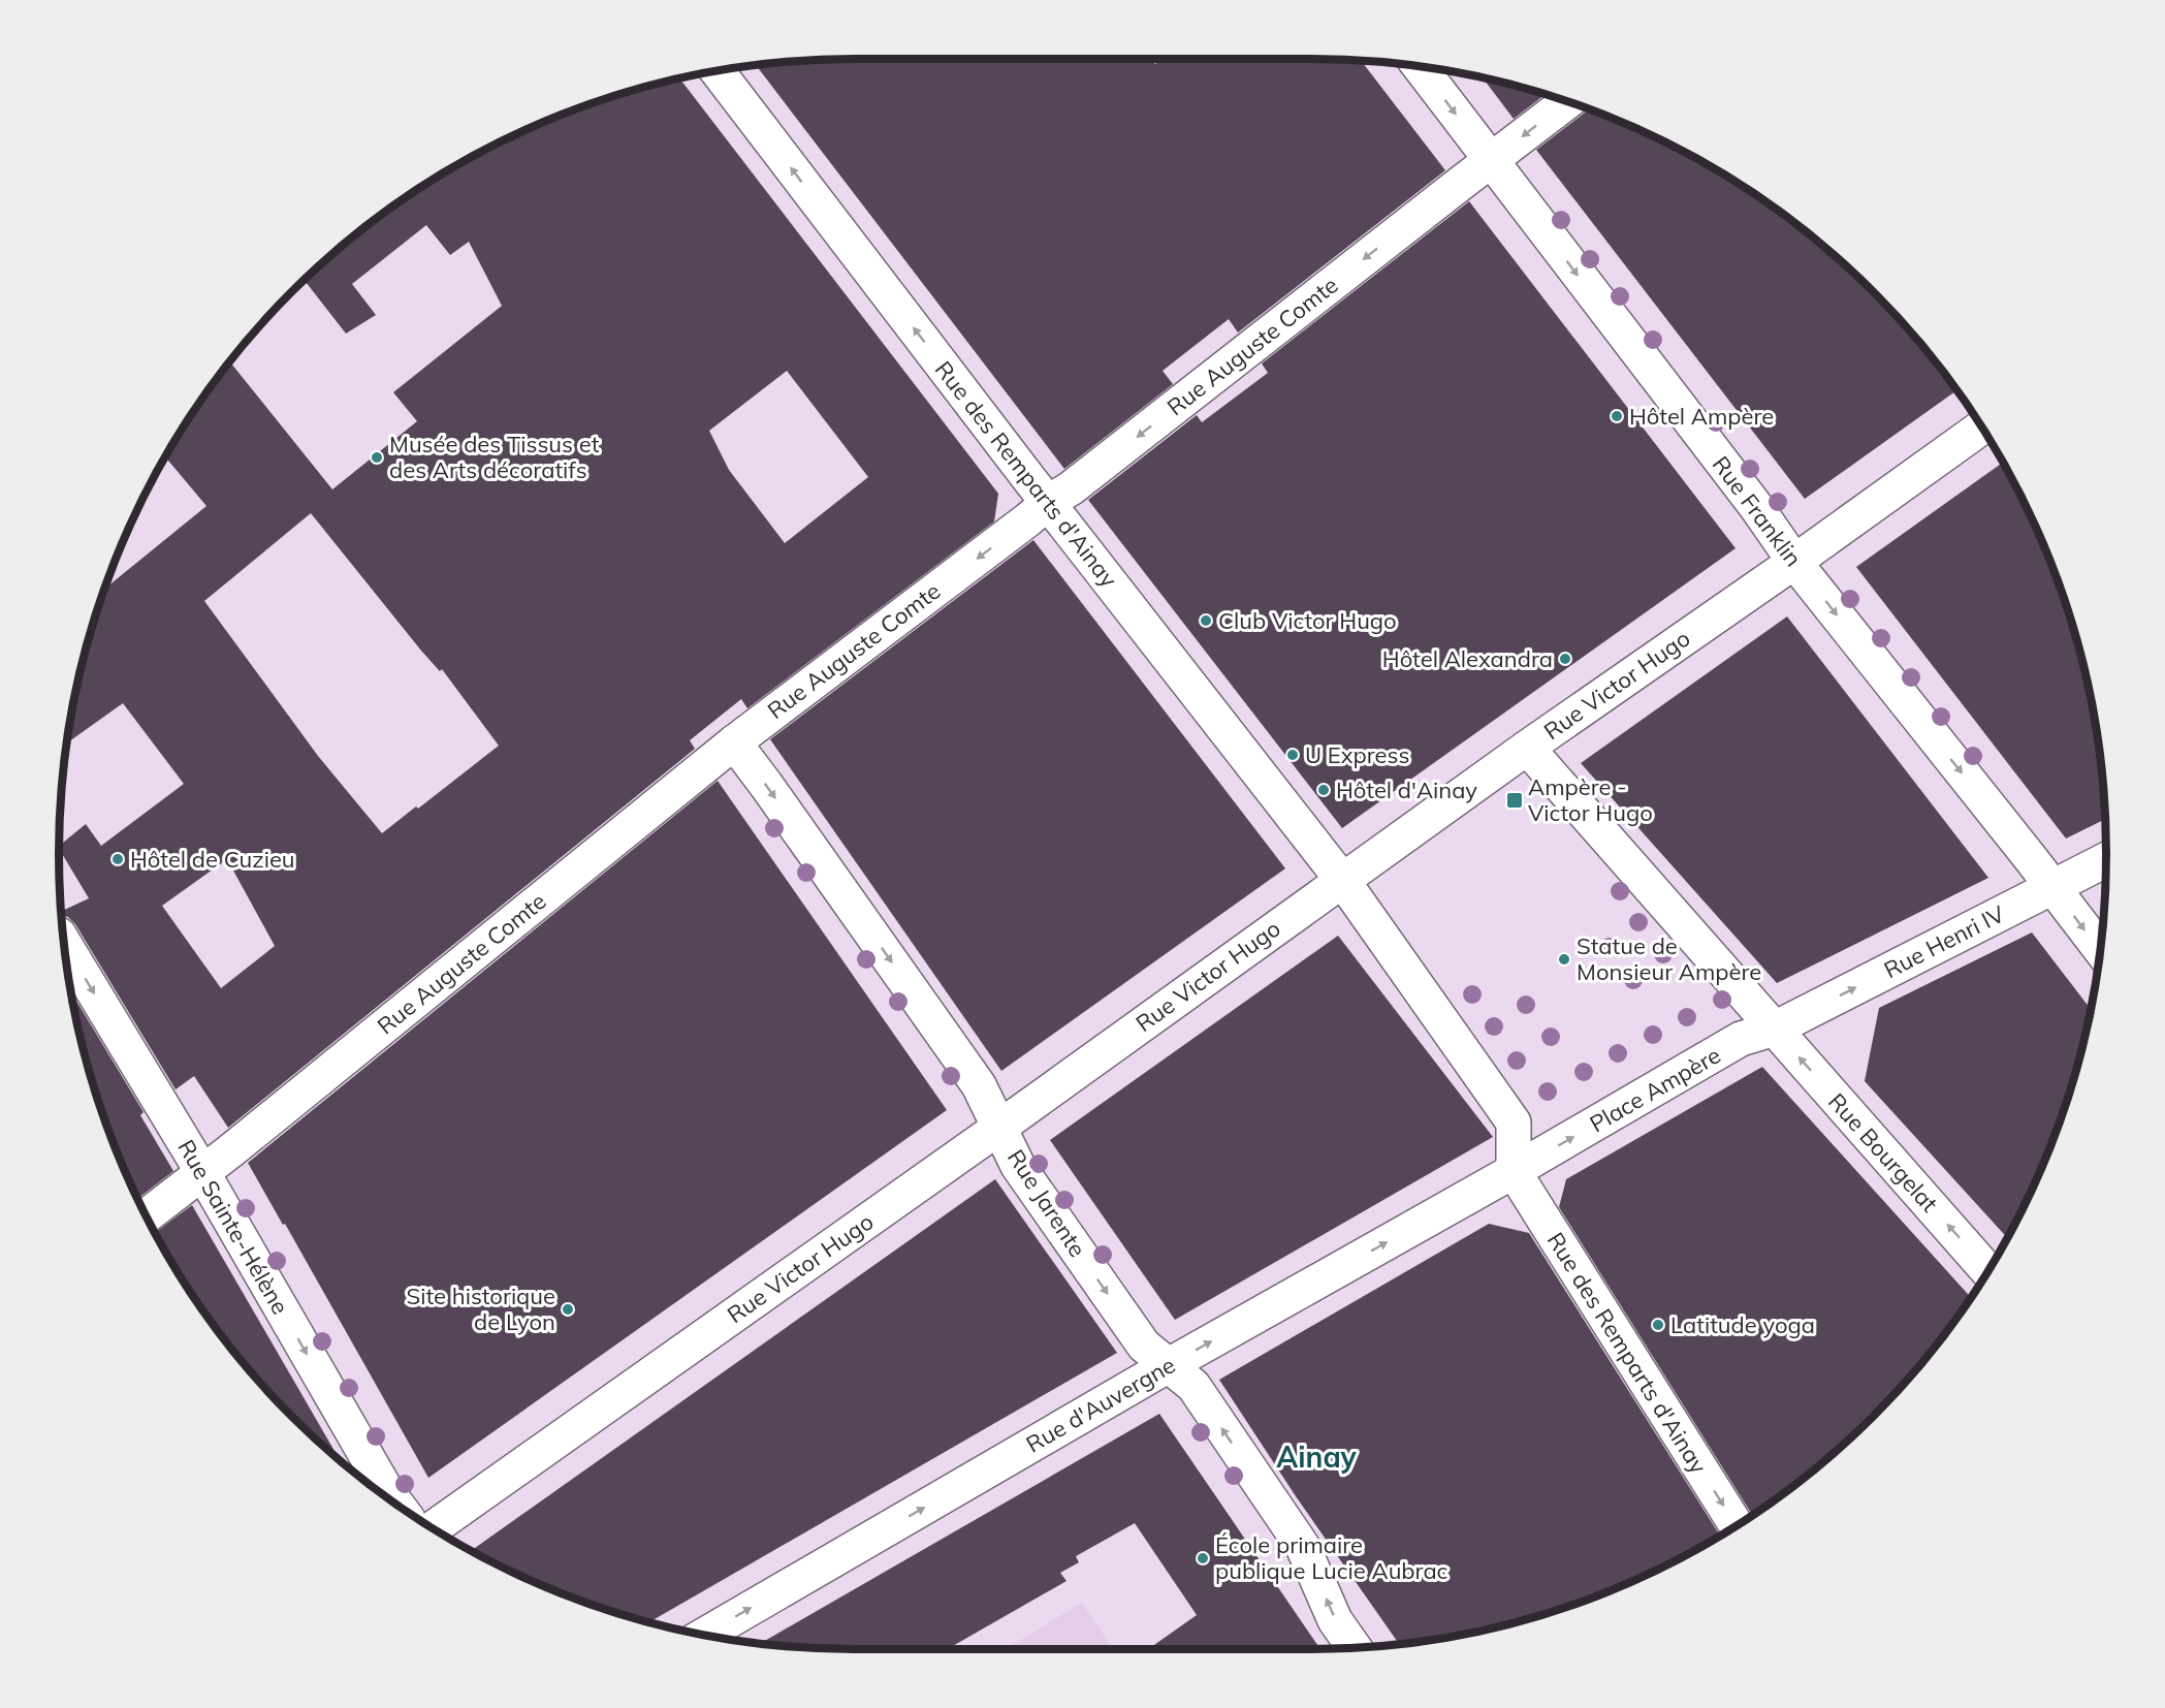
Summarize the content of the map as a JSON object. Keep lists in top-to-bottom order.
{
  "streets": {
    "street": [
      "Rue Auguste Comte",
      "Rue des Remparts d'Ainay",
      "Rue Franklin",
      "Rue Victor Hugo",
      "Rue Henri IV",
      "Place Ampère",
      "Rue Bourgelat",
      "Rue Jarente",
      "Rue Sainte-Hélène",
      "Rue d'Auvergne"
    ]
  },
  "crossings": [
    ["Rue Auguste Comte", "Rue des Remparts d'Ainay"],
    ["Rue Auguste Comte", "Rue Franklin"],
    ["Rue Auguste Comte", "Rue Jarente"],
    ["Rue Auguste Comte", "Rue Sainte-Hélène"],
    ["Rue des Remparts d'Ainay", "Rue Victor Hugo"],
    ["Rue des Remparts d'Ainay", "Place Ampère"],
    ["Rue des Remparts d'Ainay", "Rue d'Auvergne"],
    ["Rue Franklin", "Rue Victor Hugo"],
    ["Rue Franklin", "Rue Henri IV"],
    ["Rue Victor Hugo", "Rue Jarente"],
    ["Rue Henri IV", "Place Ampère"],
    ["Rue Henri IV", "Rue Bourgelat"],
    ["Place Ampère", "Rue Bourgelat"],
    ["Place Ampère", "Rue d'Auvergne"],
    ["Rue Jarente", "Rue d'Auvergne"]
  ],
  "one_way": [
    "Rue Auguste Comte",
    "Rue Franklin",
    "Rue Henri IV",
    "Place Ampère",
    "Rue Bourgelat",
    "Rue Sainte-Hélène",
    "Rue d'Auvergne"
  ],
  "districts": ["Ainay"],
  "places": {
    "other": [
      "Hôtel Ampère",
      "Musée des Tissus et des Arts décoratifs",
      "Club Victor Hugo",
      "Hôtel Alexandra",
      "U Express",
      "Hôtel d'Ainay",
      "Hôtel de Cuzieu",
      "Statue de Monsieur Ampère",
      "Site historique de Lyon",
      "Latitude yoga",
      "École primaire publique Lucie Aubrac"
    ],
    "transit": ["Ampère - Victor Hugo"]
  }
}
